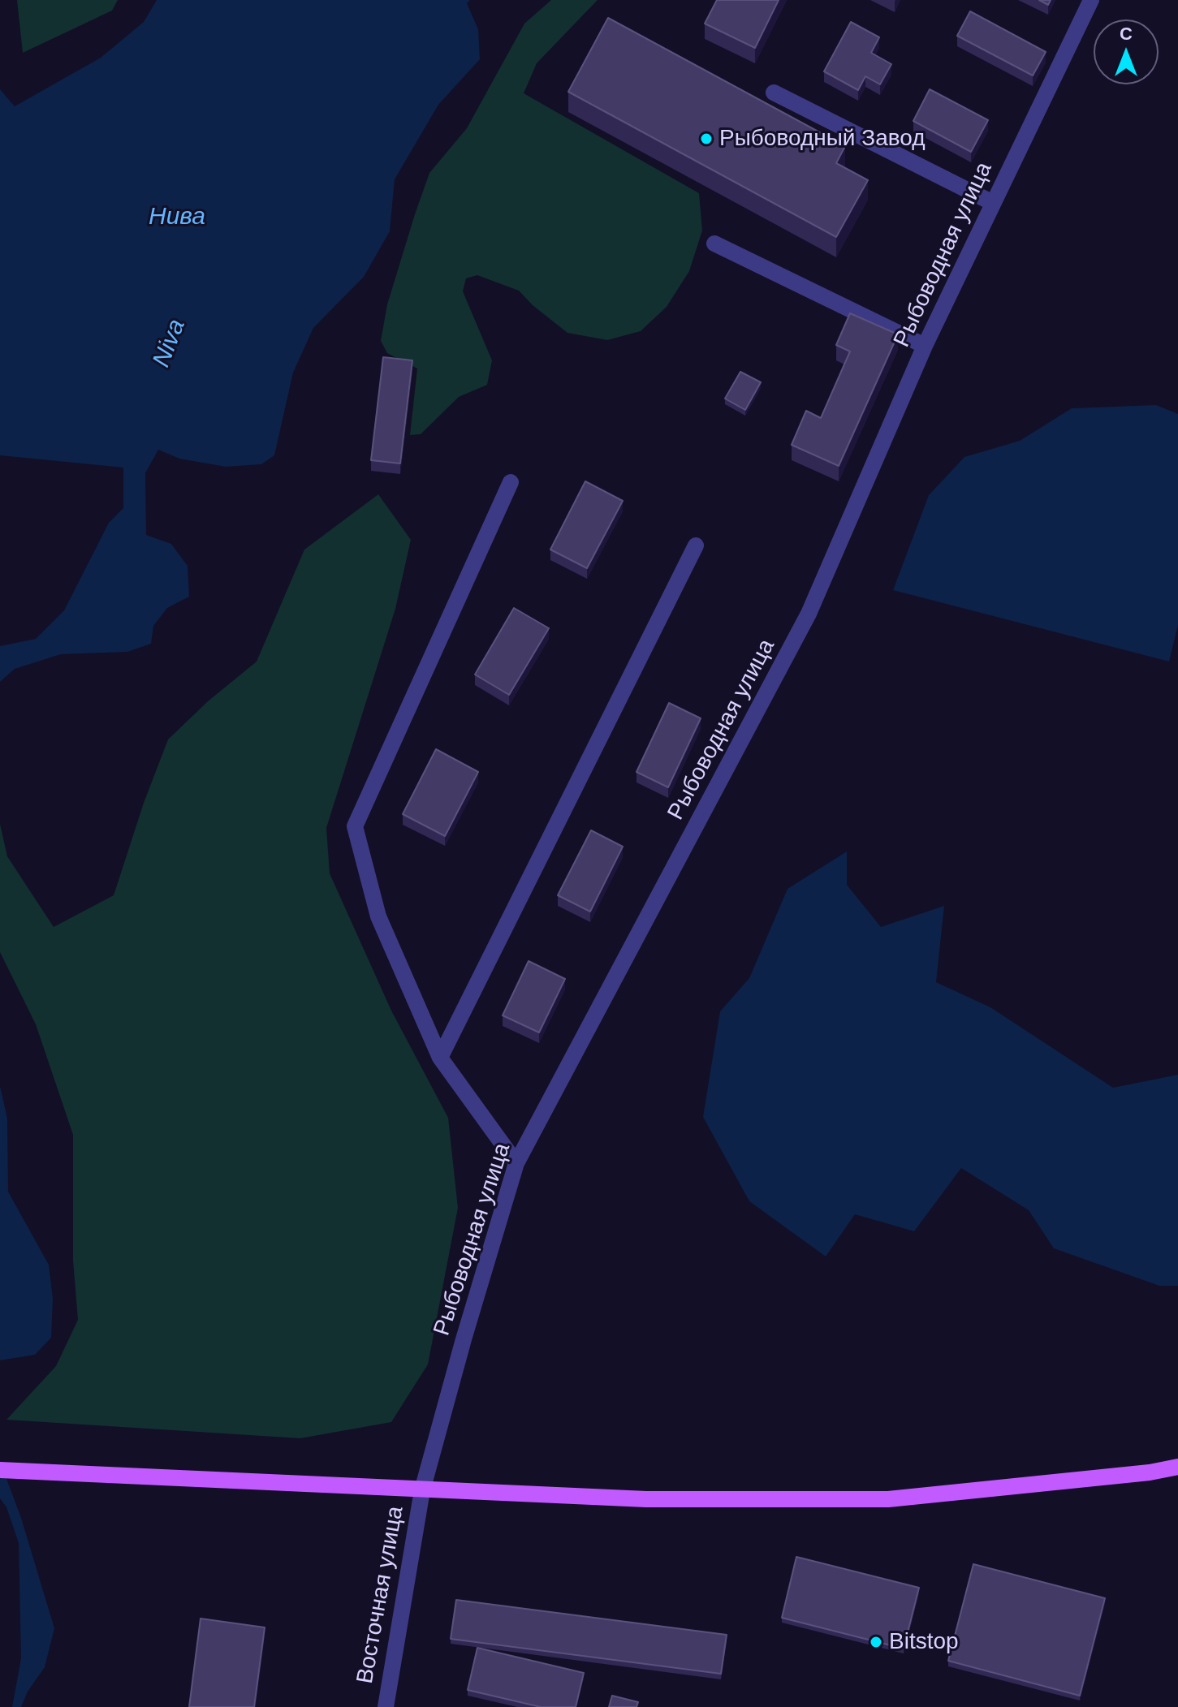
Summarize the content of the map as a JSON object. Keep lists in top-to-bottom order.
{
  "streets": {
    "street": ["Рыбоводная улица", "Восточная улица"]
  },
  "crossings": [
    ["Рыбоводная улица", "Восточная улица"]
  ],
  "water": ["Нива", "Niva"],
  "places": ["Рыбоводный Завод", "Bitstop"],
  "north": "top"
}
